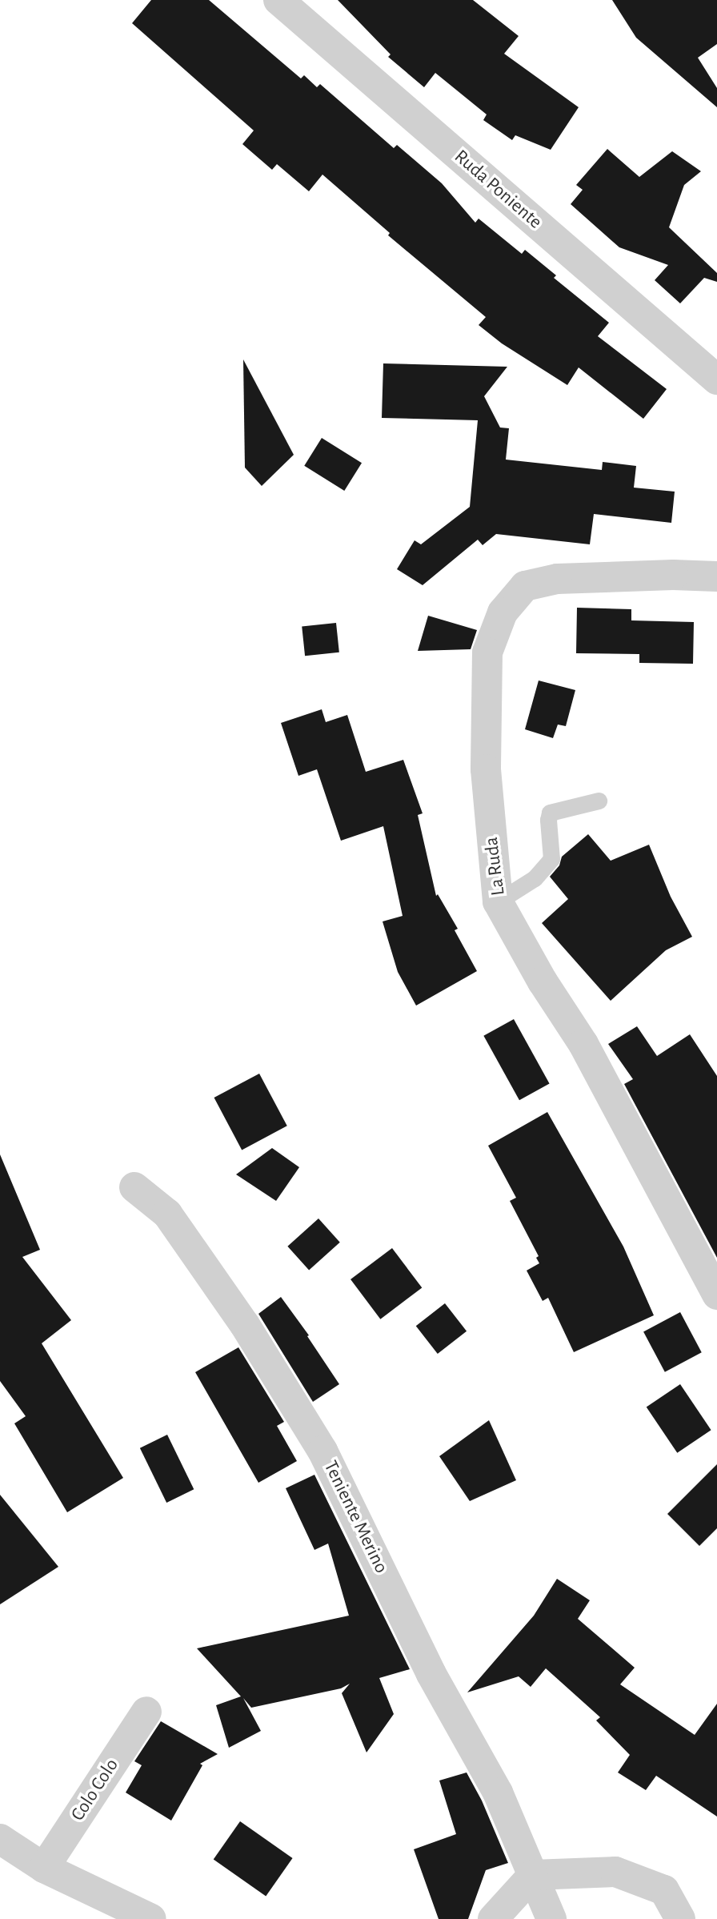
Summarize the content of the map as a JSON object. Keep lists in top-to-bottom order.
{
  "streets": {
    "street": [
      "Ruda Poniente",
      "La Ruda",
      "Teniente Merino",
      "Colo Colo"
    ]
  }
}
